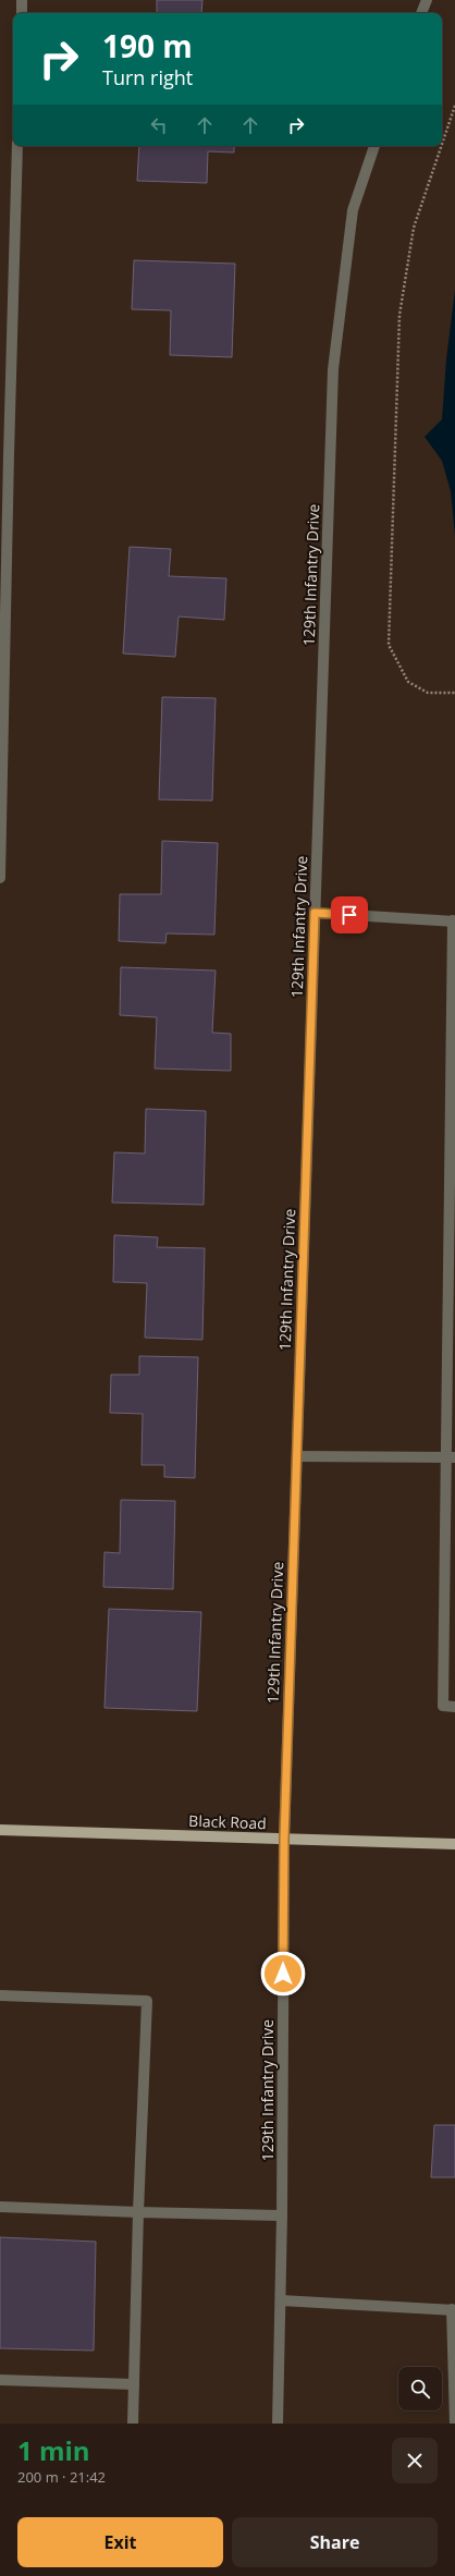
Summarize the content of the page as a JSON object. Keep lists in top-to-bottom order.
{
  "streets": {
    "main road": ["Black Road"],
    "street": ["129th Infantry Drive"]
  },
  "crossings": [
    ["129th Infantry Drive", "Black Road"]
  ],
  "page": {
    "turn": ["190 m", "Turn right"],
    "heading": ["1 min", "200 m · 21:42"],
    "buttons": ["Exit", "Share"]
  }
}
